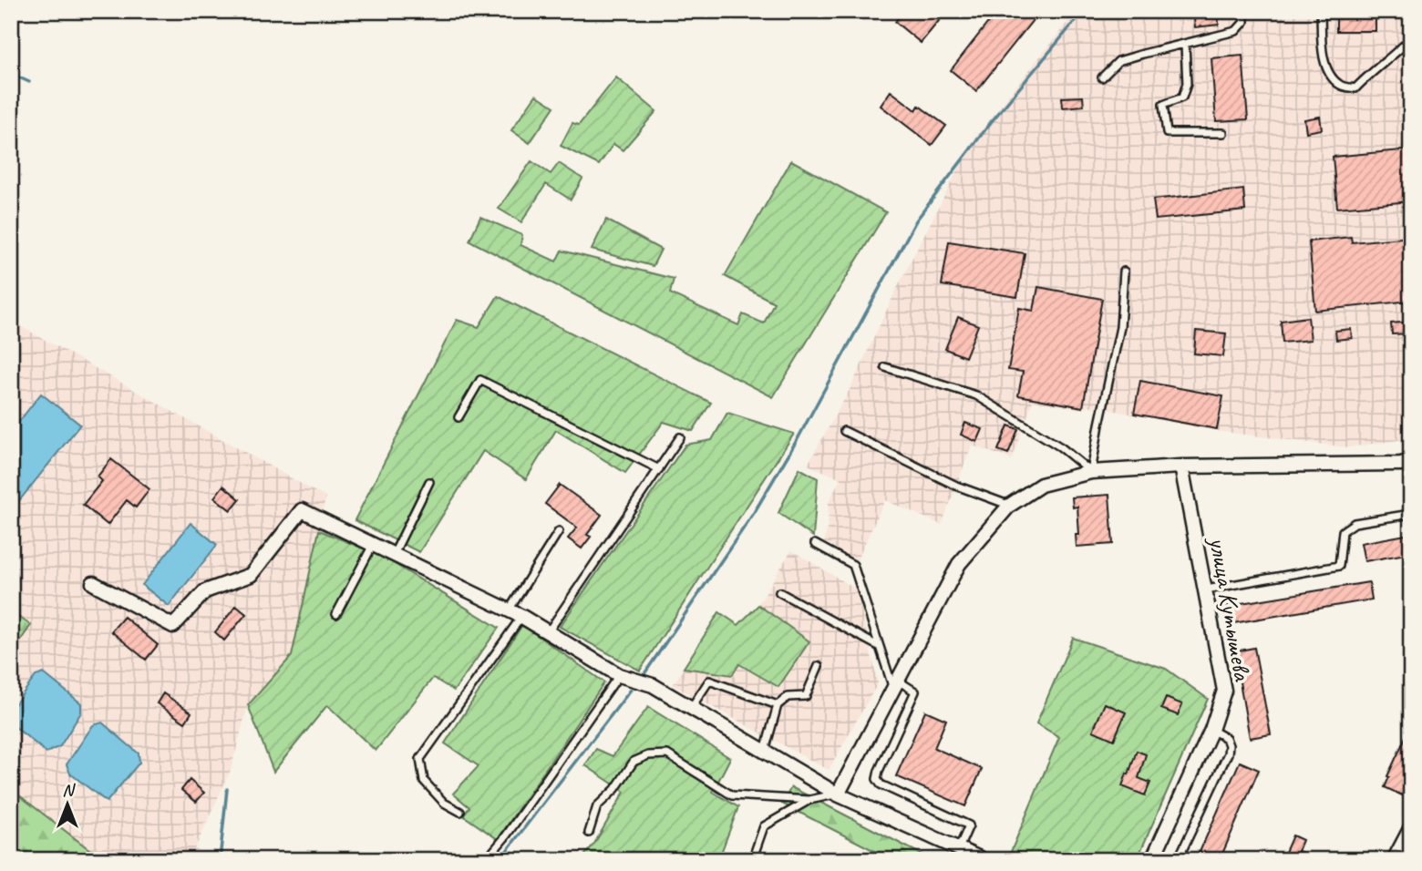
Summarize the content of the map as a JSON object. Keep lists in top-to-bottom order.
{
  "streets": {
    "street": ["улица Кутышева"]
  },
  "north": "top"
}
